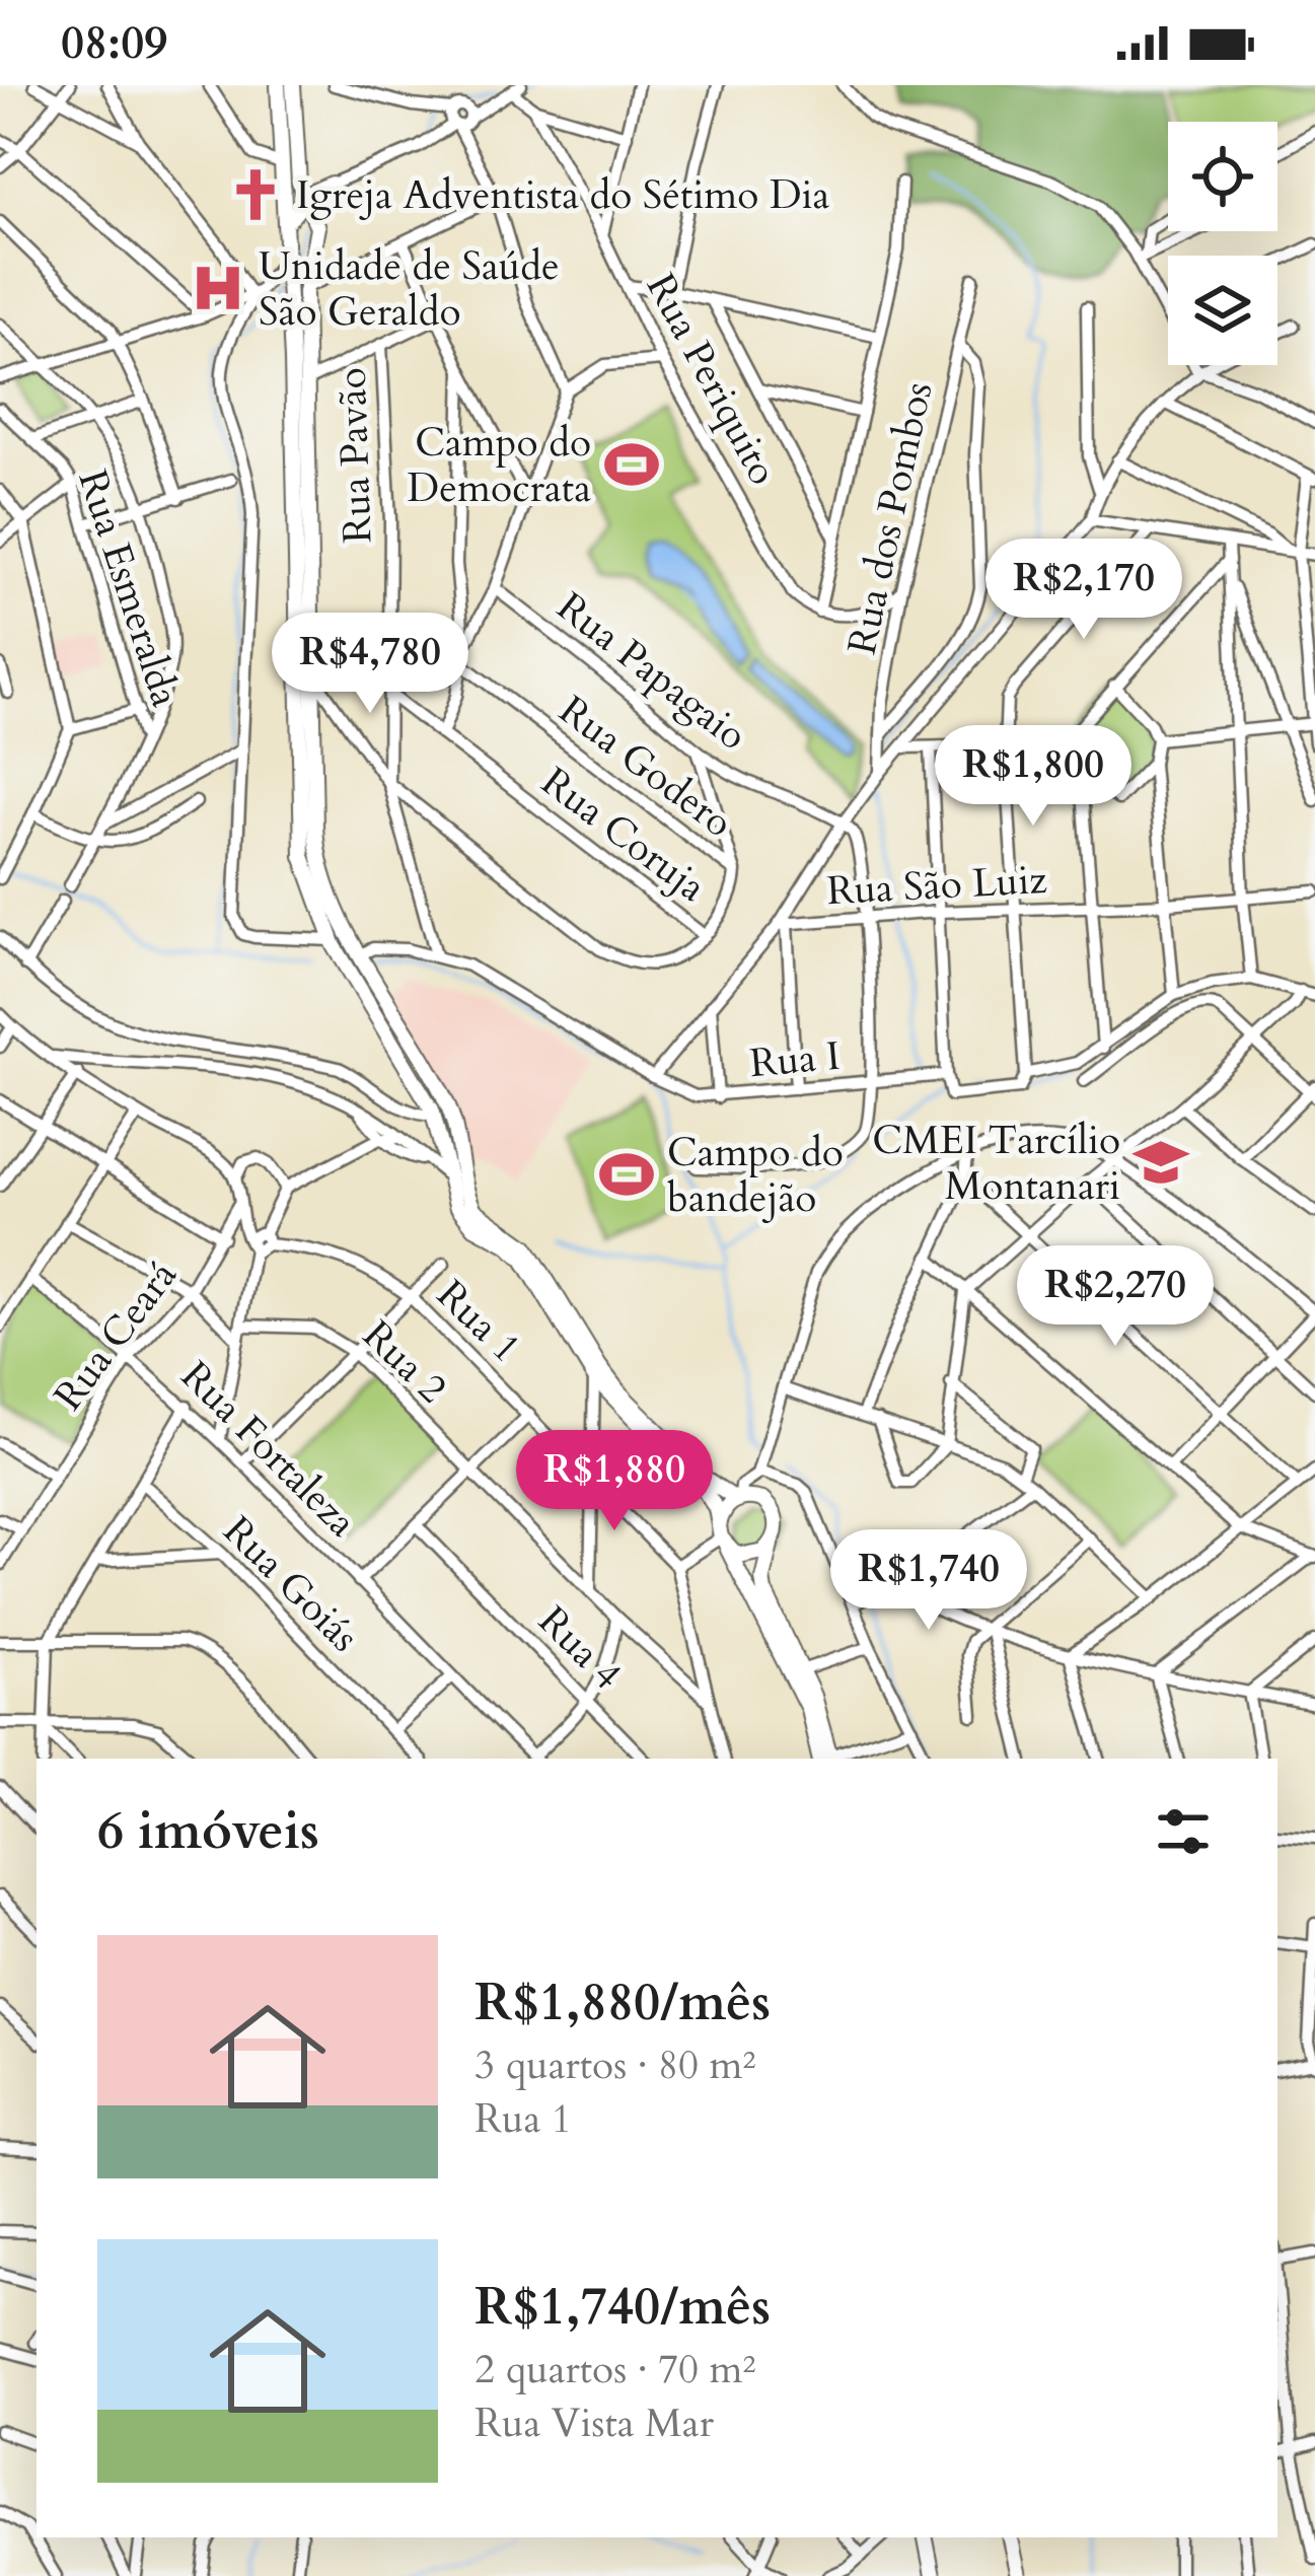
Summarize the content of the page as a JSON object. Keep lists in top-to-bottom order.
{
  "streets": {
    "street": [
      "Rua Periquito",
      "Rua Pavão",
      "Rua dos Pombos",
      "Rua Esmeralda",
      "Rua Papagaio",
      "Rua Godero",
      "Rua Coruja",
      "Rua São Luiz",
      "Rua I",
      "Rua 1",
      "Rua Ceará",
      "Rua 2",
      "Rua Fortaleza",
      "Rua Goiás",
      "Rua 4"
    ]
  },
  "crossings": [
    ["Rua Pavão", "Rua Coruja"],
    ["Rua Ceará", "Rua Fortaleza"]
  ],
  "places": {
    "church": ["Igreja Adventista do Sétimo Dia"],
    "hospital": ["Unidade de Saúde São Geraldo"],
    "sports": ["Campo do Democrata", "Campo do bandejão"],
    "school or university": ["CMEI Tarcílio Montanari"]
  },
  "page": {
    "status": "08:09",
    "price": [
      "R$2,170",
      "R$4,780",
      "R$1,800",
      "R$2,270",
      "R$1,880",
      "R$1,740"
    ],
    "heading": "6 imóveis",
    "list": [
      {
        "name": "R$1,880/mês",
        "note": "3 quartos · 80 m² · Rua 1"
      },
      {
        "name": "R$1,740/mês",
        "note": "2 quartos · 70 m² · Rua Vista Mar"
      }
    ]
  }
}
